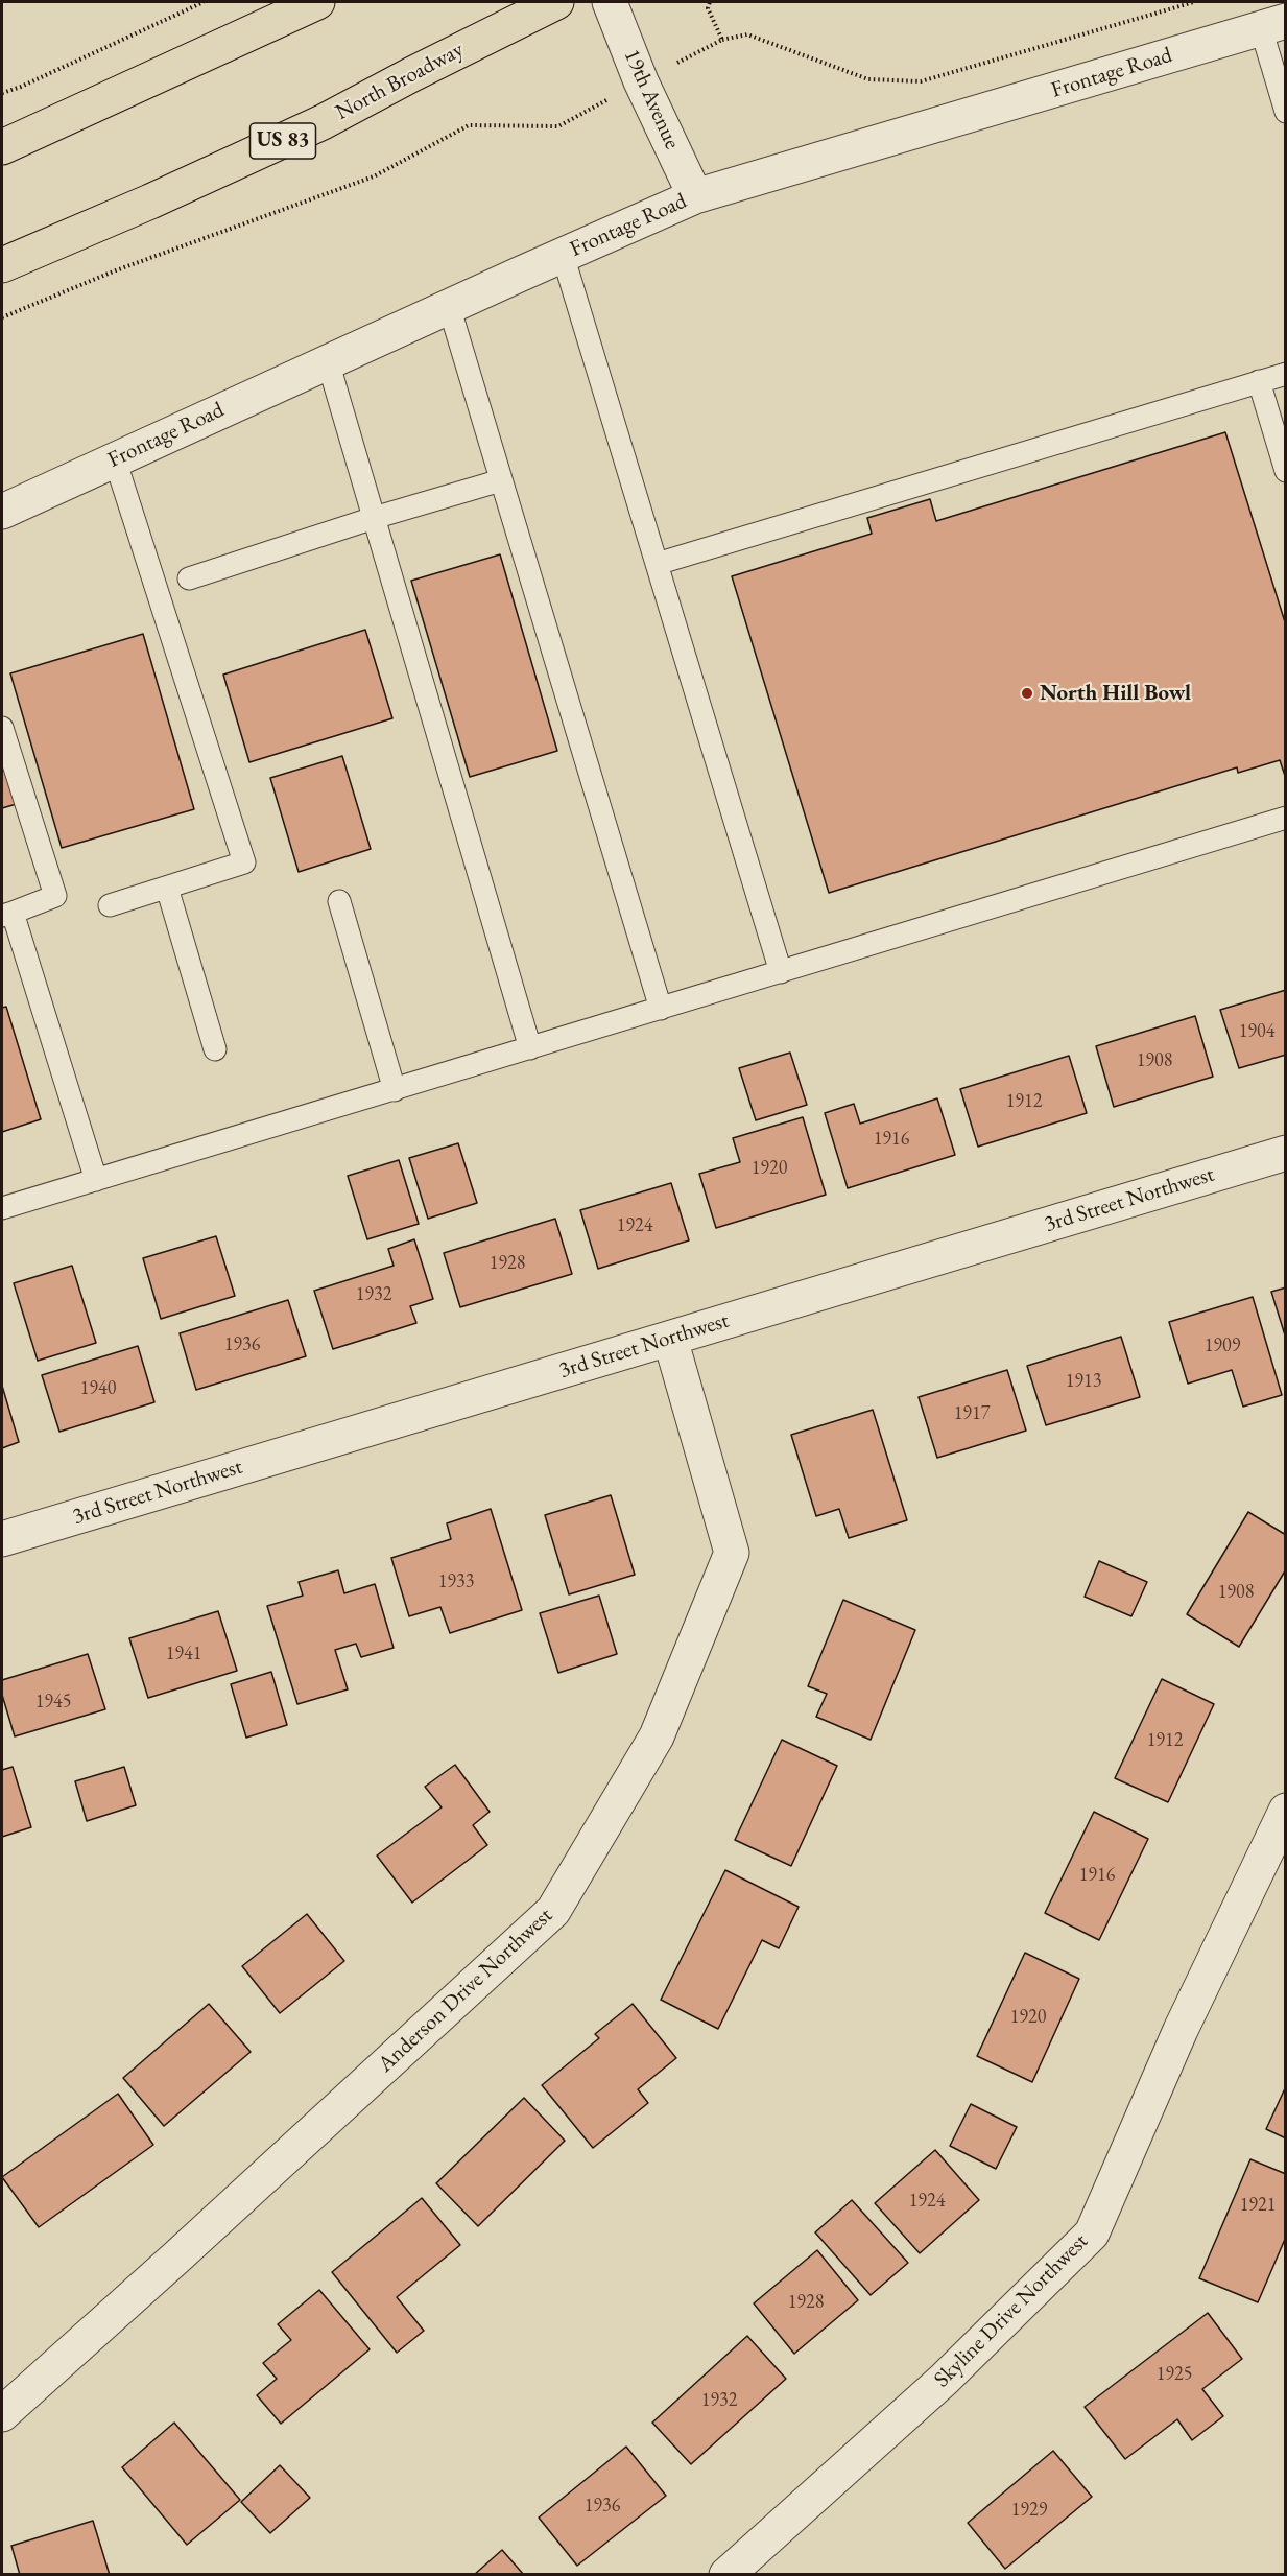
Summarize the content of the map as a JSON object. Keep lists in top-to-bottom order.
{
  "streets": {
    "main road": ["North Broadway", "US 83"],
    "street": [
      "Frontage Road",
      "19th Avenue",
      "3rd Street Northwest",
      "Anderson Drive Northwest",
      "Skyline Drive Northwest"
    ]
  },
  "crossings": [
    ["Frontage Road", "19th Avenue"],
    ["3rd Street Northwest", "Anderson Drive Northwest"]
  ],
  "places": ["North Hill Bowl"],
  "house_numbers": [
    "1904",
    "1908",
    "1912",
    "1916",
    "1920",
    "1924",
    "1928",
    "1932",
    "1936",
    "1909",
    "1913",
    "1940",
    "1917",
    "1933",
    "1908",
    "1941",
    "1945",
    "1912",
    "1916",
    "1920",
    "1924",
    "1921",
    "1928",
    "1925",
    "1932",
    "1936",
    "1929"
  ]
}
